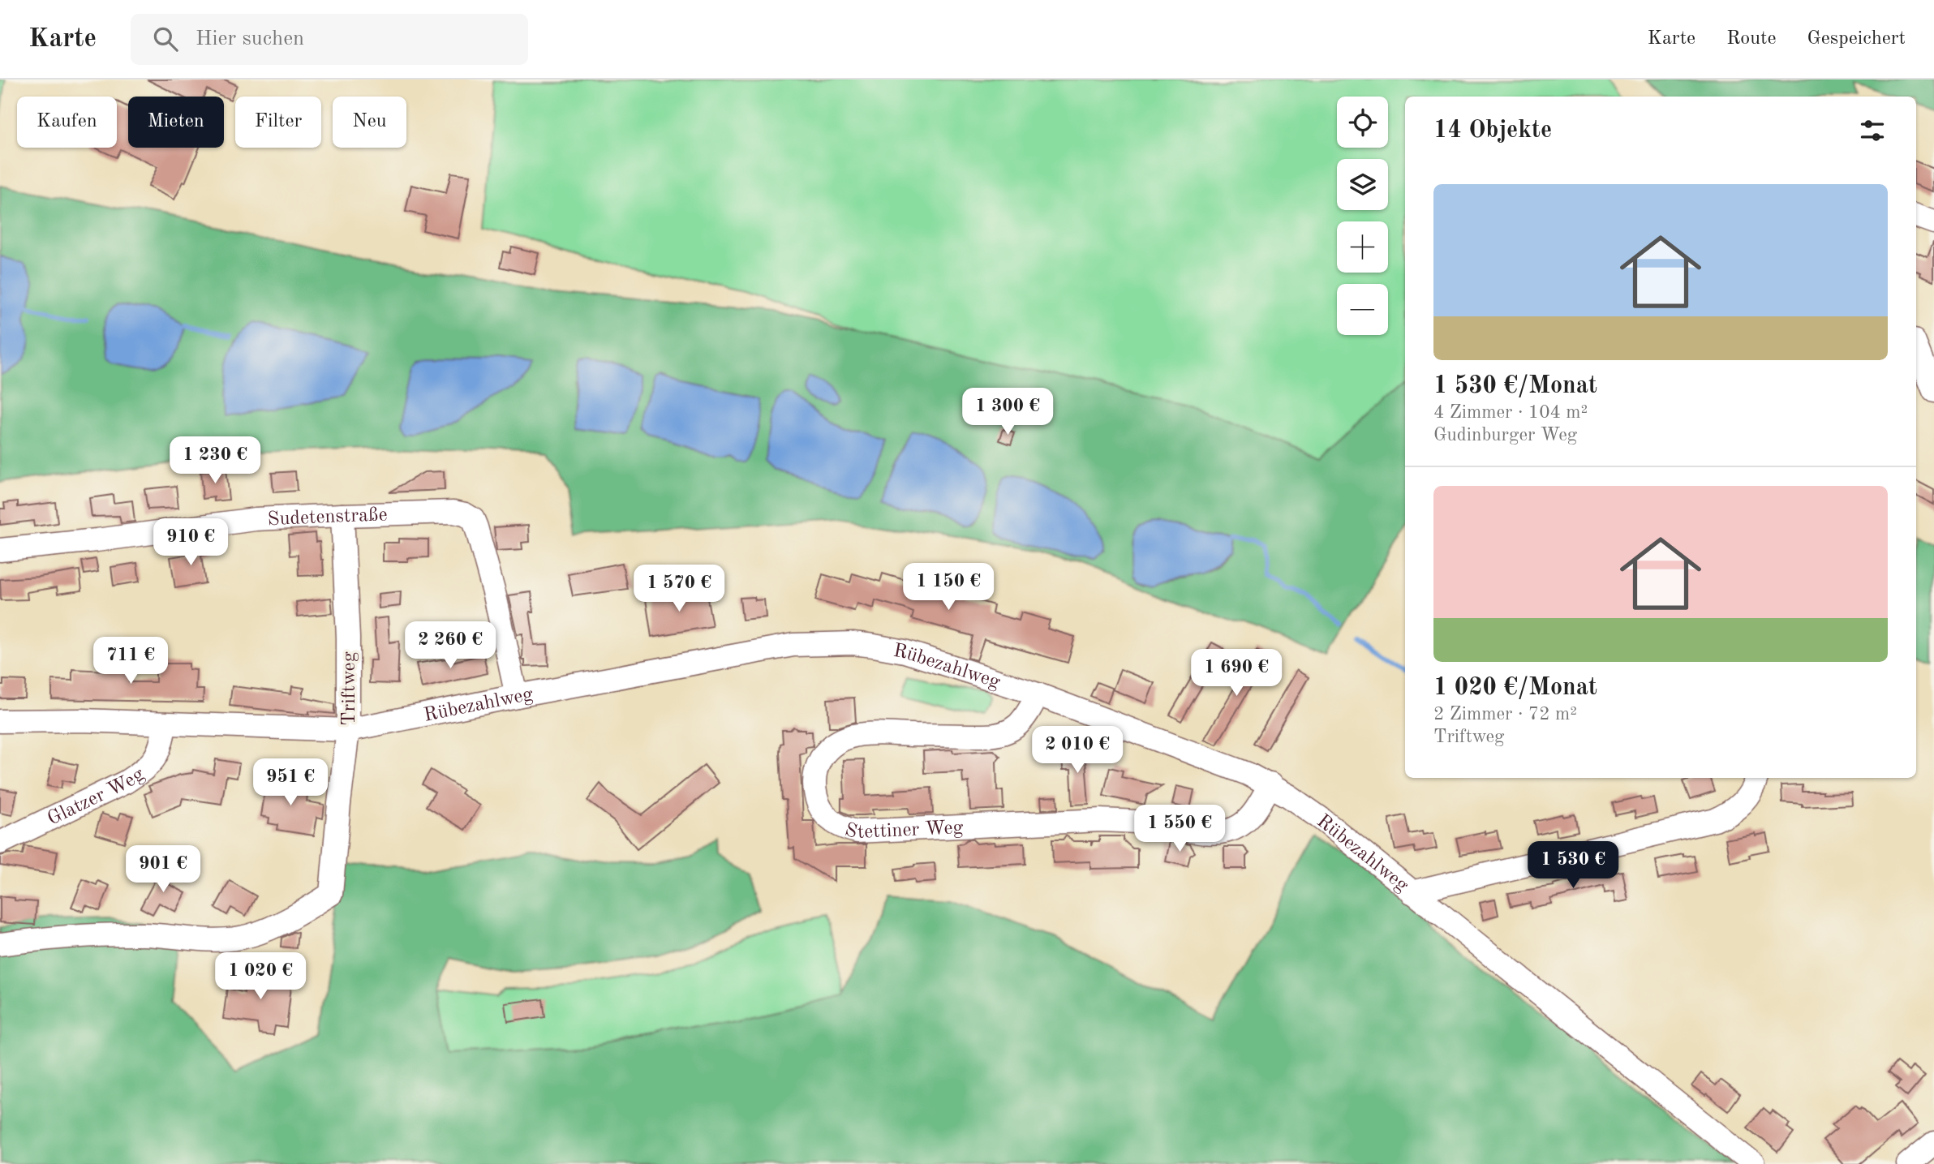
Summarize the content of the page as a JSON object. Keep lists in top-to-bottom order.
{
  "streets": {
    "street": [
      "Sudetenstraße",
      "Rübezahlweg",
      "Triftweg",
      "Glatzer Weg",
      "Stettiner Weg"
    ]
  },
  "crossings": [
    ["Sudetenstraße", "Rübezahlweg"],
    ["Sudetenstraße", "Triftweg"],
    ["Rübezahlweg", "Triftweg"],
    ["Rübezahlweg", "Glatzer Weg"],
    ["Rübezahlweg", "Stettiner Weg"]
  ],
  "page": {
    "header": "Karte",
    "search": "Hier suchen",
    "nav": ["Karte", "Route", "Gespeichert"],
    "map_buttons": ["+", "−"],
    "chip": [
      "Kaufen",
      "Mieten",
      "Filter",
      "Neu"
    ],
    "heading": "14 Objekte",
    "list": [
      {
        "name": "1 530 €/Monat",
        "note": "4 Zimmer · 104 m² · Gudinburger Weg"
      },
      {
        "name": "1 020 €/Monat",
        "note": "2 Zimmer · 72 m² · Triftweg"
      }
    ],
    "price": [
      "1 300 €",
      "1 230 €",
      "910 €",
      "1 150 €",
      "1 570 €",
      "2 260 €",
      "711 €",
      "1 690 €",
      "2 010 €",
      "951 €",
      "1 550 €",
      "1 530 €",
      "901 €",
      "1 020 €"
    ]
  }
}
